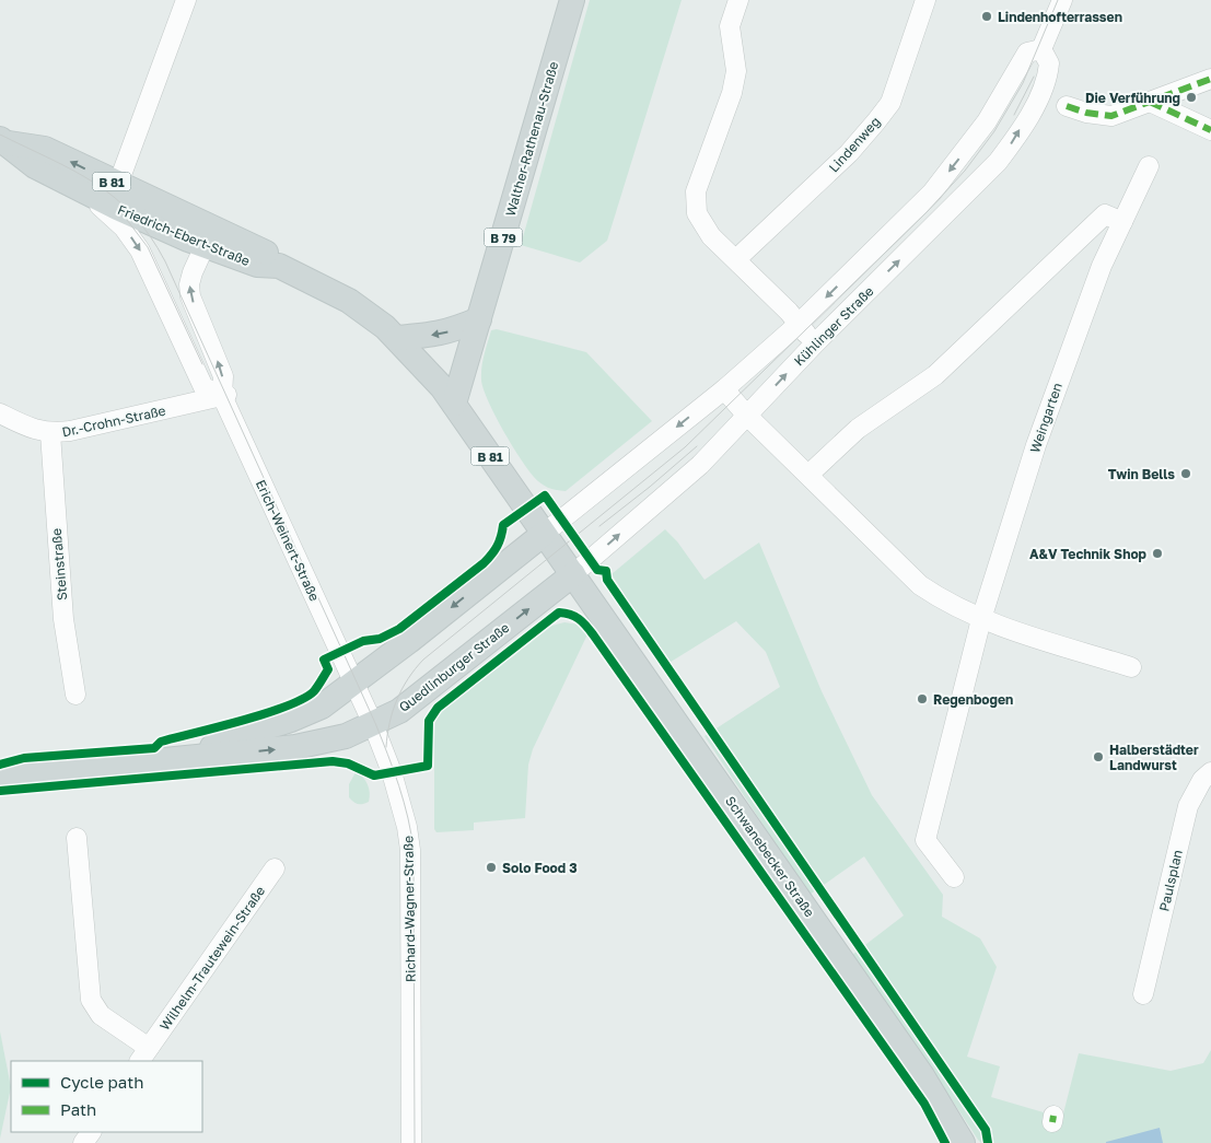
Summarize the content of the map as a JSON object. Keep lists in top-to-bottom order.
{
  "streets": {
    "main road": [
      "Walther-Rathenau-Straße",
      "B 81",
      "Friedrich-Ebert-Straße",
      "B 79",
      "Quedlinburger Straße",
      "Schwanebecker Straße"
    ],
    "street": [
      "Lindenweg",
      "Kühlinger Straße",
      "Weingarten",
      "Dr.-Crohn-Straße",
      "Erich-Weinert-Straße",
      "Steinstraße",
      "Paulsplan",
      "Richard-Wagner-Straße",
      "Wilhelm-Trautewein-Straße"
    ]
  },
  "crossings": [
    ["Walther-Rathenau-Straße", "Friedrich-Ebert-Straße"],
    ["Friedrich-Ebert-Straße", "Kühlinger Straße"],
    ["Friedrich-Ebert-Straße", "Erich-Weinert-Straße"],
    ["Friedrich-Ebert-Straße", "Quedlinburger Straße"],
    ["Friedrich-Ebert-Straße", "Schwanebecker Straße"],
    ["Kühlinger Straße", "Quedlinburger Straße"],
    ["Kühlinger Straße", "Schwanebecker Straße"],
    ["Dr.-Crohn-Straße", "Erich-Weinert-Straße"],
    ["Dr.-Crohn-Straße", "Steinstraße"],
    ["Erich-Weinert-Straße", "Quedlinburger Straße"],
    ["Erich-Weinert-Straße", "Richard-Wagner-Straße"],
    ["Quedlinburger Straße", "Schwanebecker Straße"],
    ["Quedlinburger Straße", "Richard-Wagner-Straße"]
  ],
  "places": [
    "Lindenhofterrassen",
    "Die Verführung",
    "Twin Bells",
    "A&V Technik Shop",
    "Regenbogen",
    "Halberstädter Landwurst",
    "Solo Food 3"
  ],
  "legend": ["Cycle path", "Path"]
}
